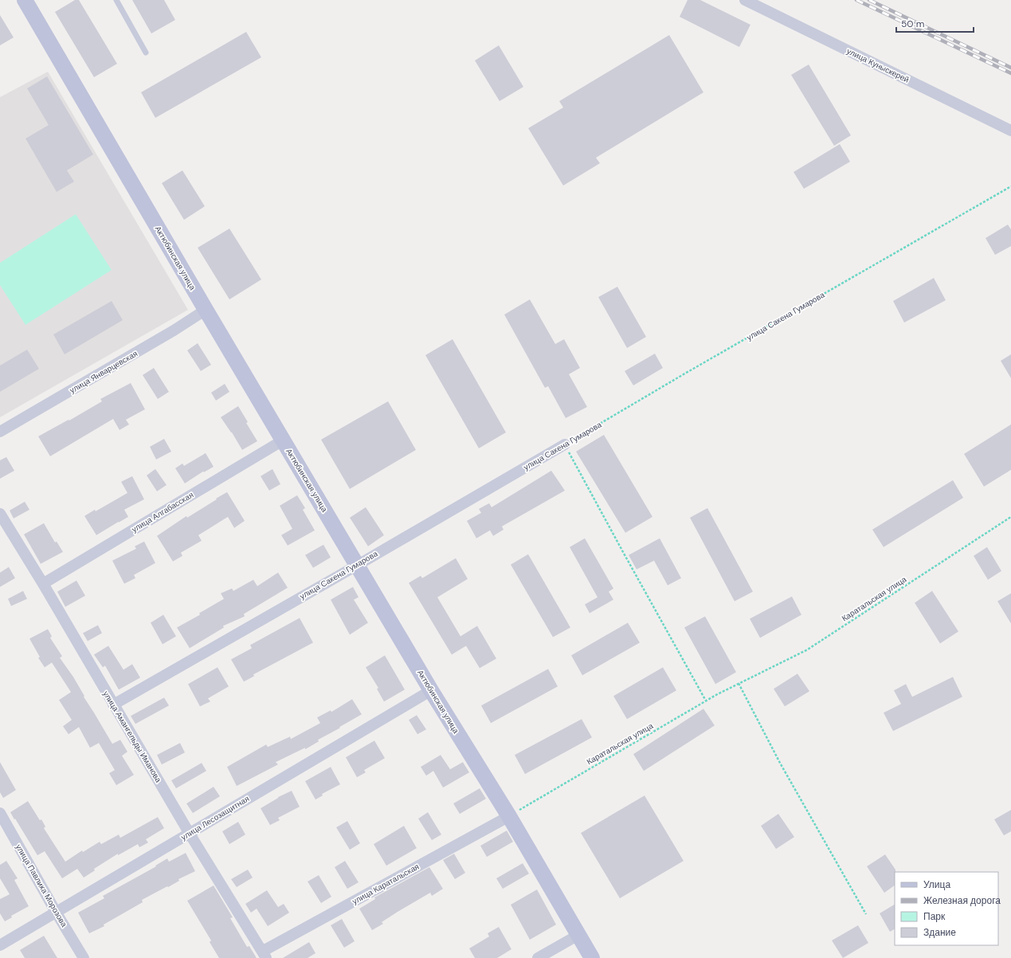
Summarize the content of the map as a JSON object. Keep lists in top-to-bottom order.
{
  "streets": {
    "street": [
      "улица Куныскерей",
      "Актюбинская улица",
      "улица Сакена Гумарова",
      "улица Январцевская",
      "улица Алгабасская",
      "улица Амангельды Иманова",
      "улица Лесозащитная",
      "улица Каратальская",
      "улица Павлика Морозова"
    ],
    "path": ["Каратальская улица"]
  },
  "crossings": [
    ["Актюбинская улица", "улица Сакена Гумарова"],
    ["Актюбинская улица", "улица Январцевская"],
    ["Актюбинская улица", "улица Алгабасская"],
    ["Актюбинская улица", "Каратальская улица"],
    ["Актюбинская улица", "улица Лесозащитная"],
    ["Актюбинская улица", "улица Каратальская"],
    ["улица Сакена Гумарова", "улица Амангельды Иманова"],
    ["улица Алгабасская", "улица Амангельды Иманова"],
    ["Каратальская улица", "улица Каратальская"],
    ["улица Амангельды Иманова", "улица Лесозащитная"],
    ["улица Амангельды Иманова", "улица Каратальская"],
    ["улица Лесозащитная", "улица Павлика Морозова"]
  ],
  "legend": [
    "Улица",
    "Железная дорога",
    "Парк",
    "Здание"
  ],
  "scale_bar": "50 m"
}
